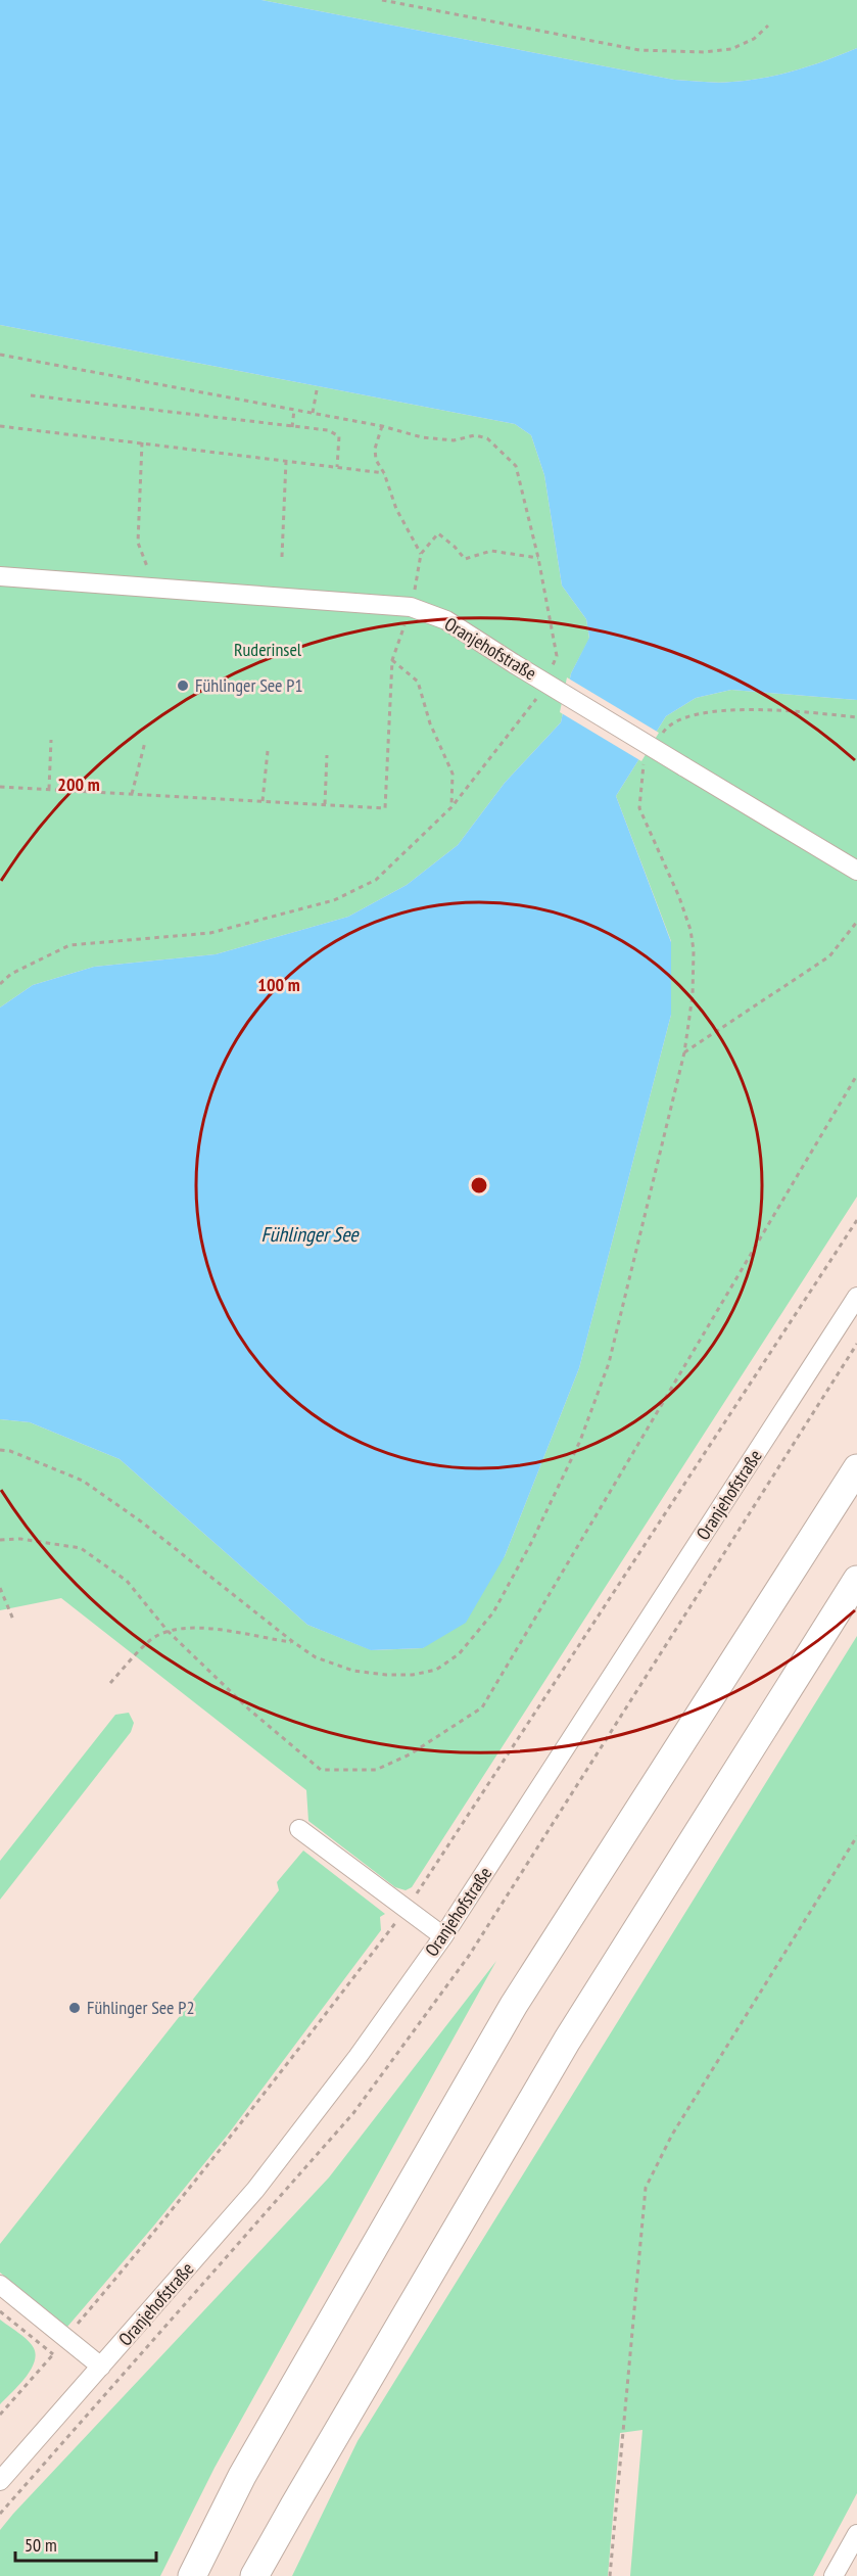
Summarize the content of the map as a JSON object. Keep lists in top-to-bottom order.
{
  "streets": {
    "street": ["Oranjehofstraße"]
  },
  "water": ["Fühlinger See"],
  "parks": ["Ruderinsel"],
  "places": ["Fühlinger See P1", "Fühlinger See P2"],
  "scale_bar": "50 m",
  "rings": ["200 m", "100 m"]
}
